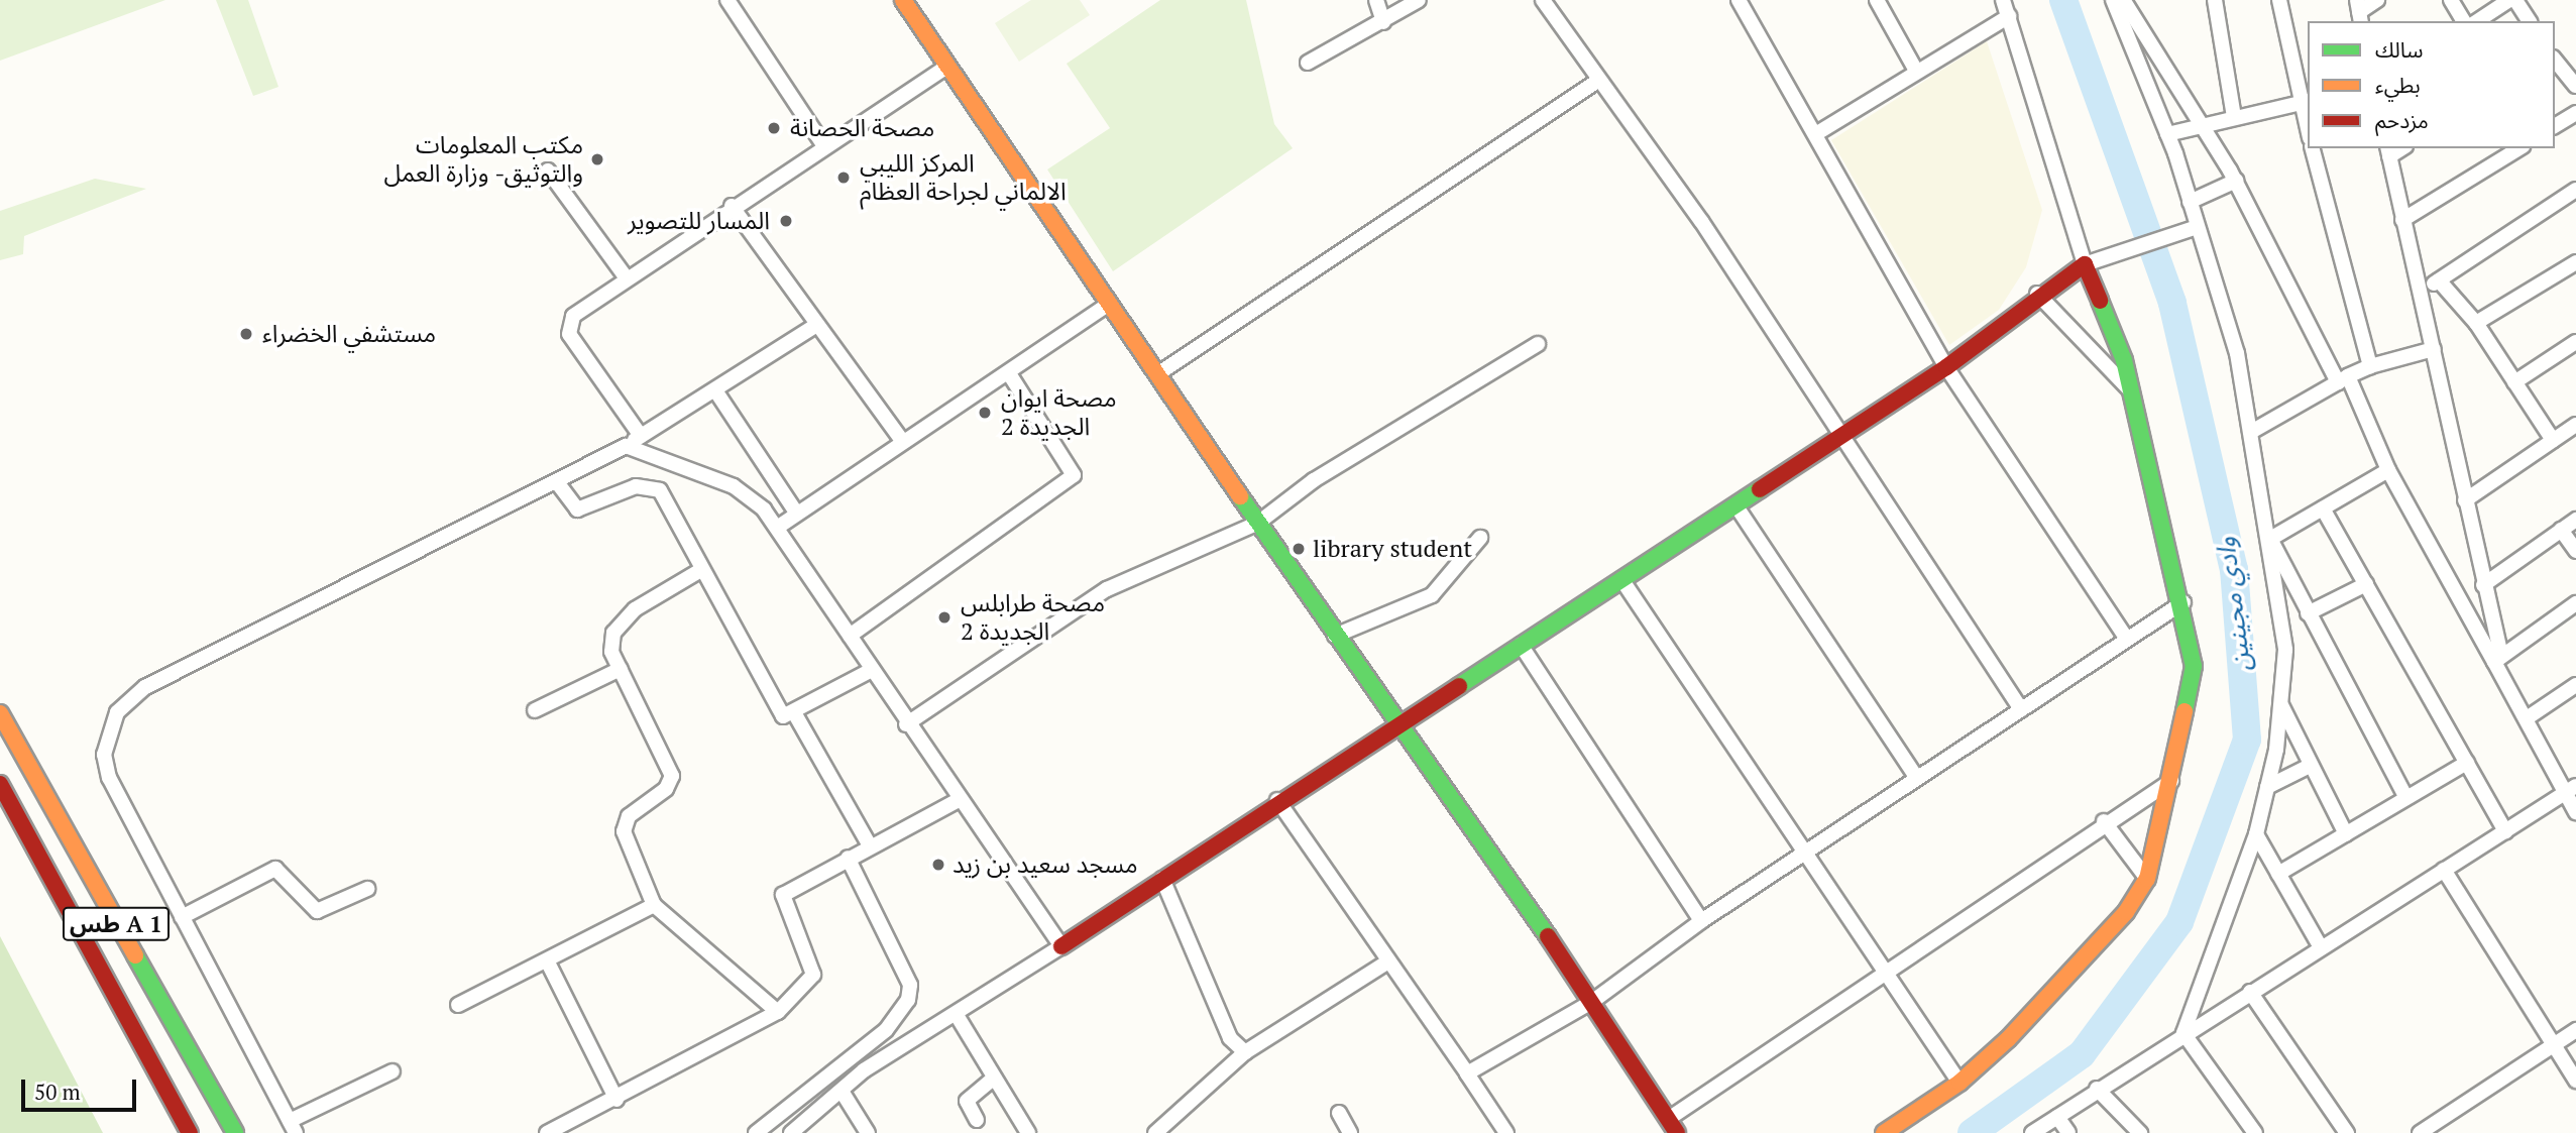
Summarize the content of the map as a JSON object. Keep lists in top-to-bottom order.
{
  "streets": {
    "main road": ["طس A 1"]
  },
  "water": ["وادي مجينين"],
  "places": [
    "مصحة الحصانة",
    "مكتب المعلومات والتوثيق- وزارة العمل",
    "المركز الليبي الالماني لجراحة العظام",
    "المسار للتصوير",
    "مستشفي الخضراء",
    "مصحة ايوان الجديدة 2",
    "library student",
    "مصحة طرابلس الجديدة 2",
    "مسجد سعيد بن زيد"
  ],
  "legend": ["سالك", "بطيء", "مزدحم"],
  "scale_bar": "50 m"
}
